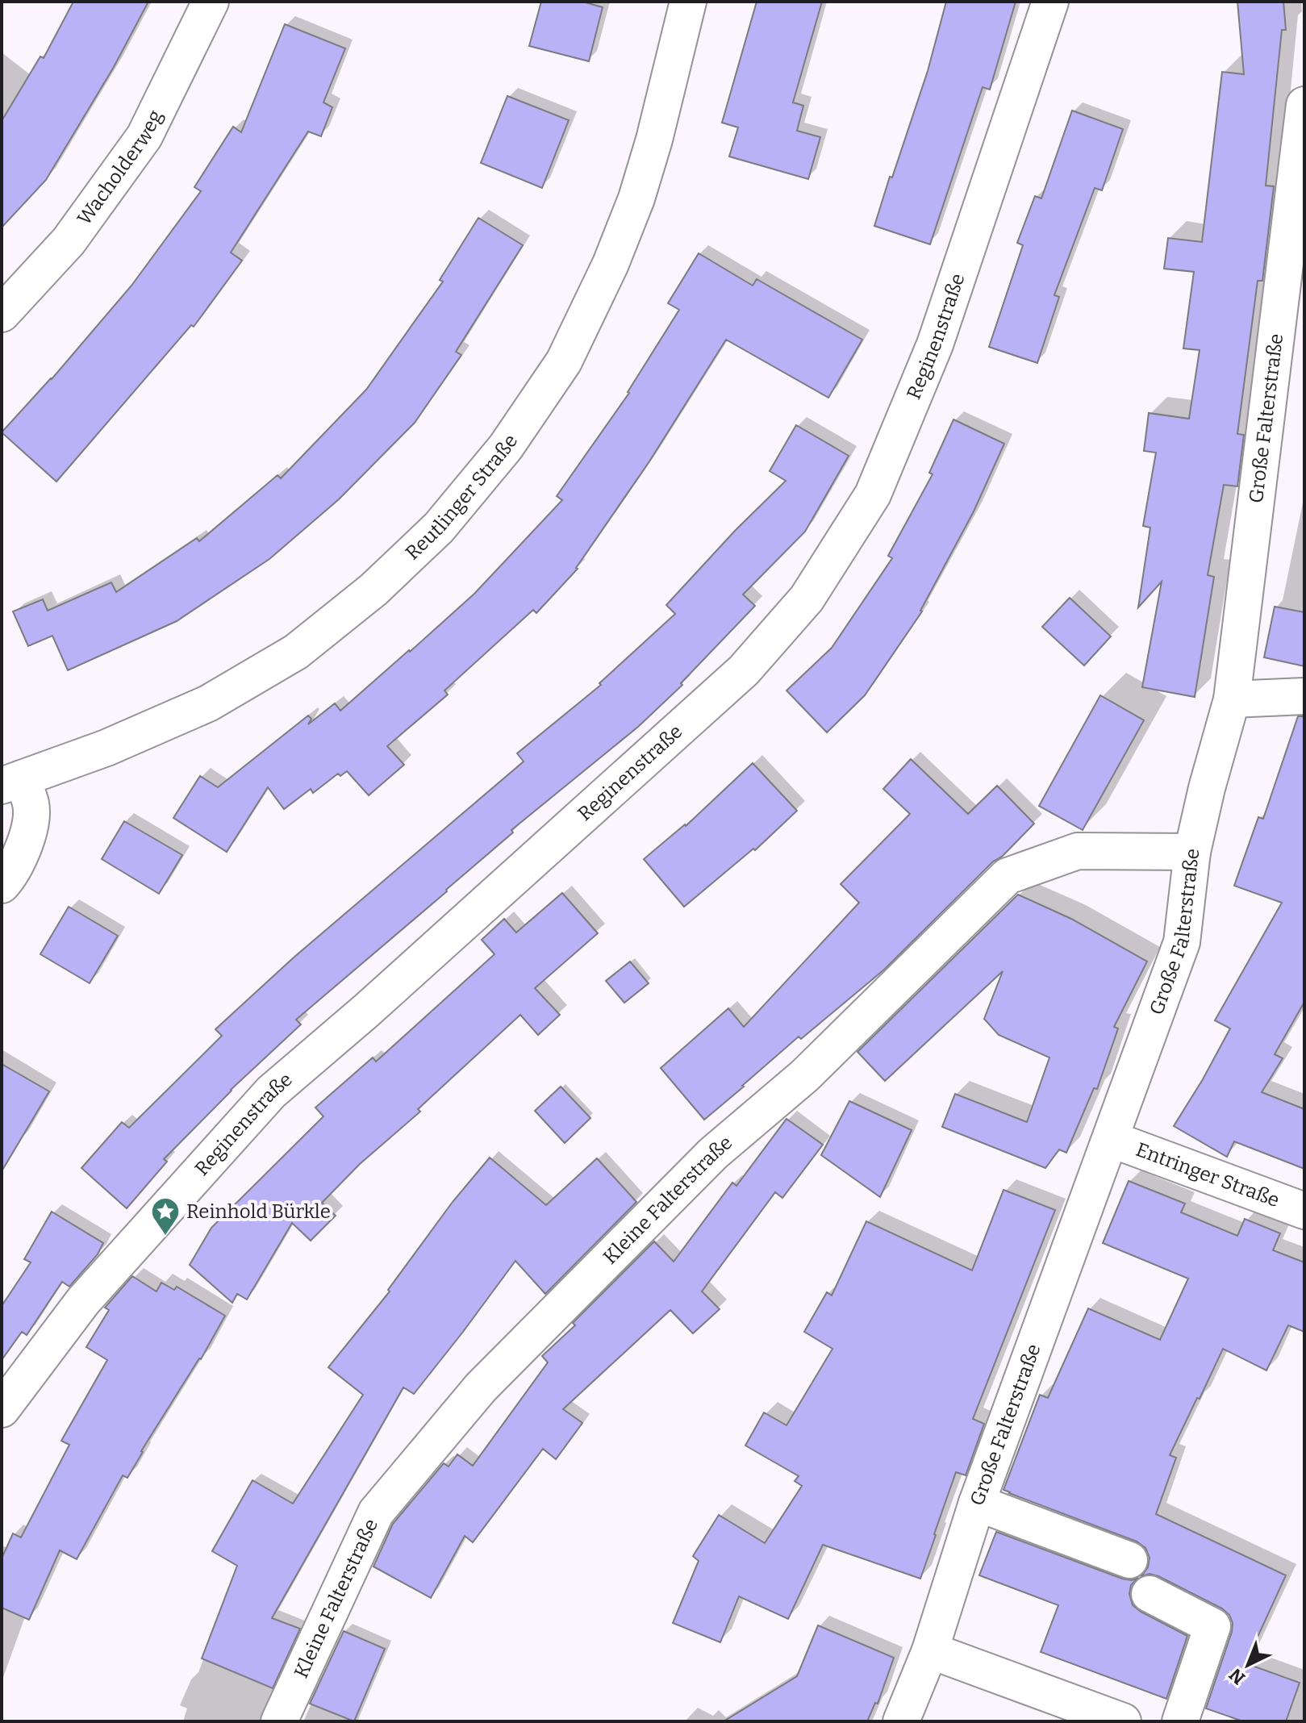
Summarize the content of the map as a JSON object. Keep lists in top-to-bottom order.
{
  "streets": {
    "street": [
      "Wacholderweg",
      "Reginenstraße",
      "Große Falterstraße",
      "Reutlinger Straße",
      "Entringer Straße",
      "Kleine Falterstraße"
    ]
  },
  "crossings": [
    ["Große Falterstraße", "Entringer Straße"],
    ["Große Falterstraße", "Kleine Falterstraße"]
  ],
  "places": {
    "place": ["Reinhold Bürkle"]
  },
  "north": "bottom left"
}
